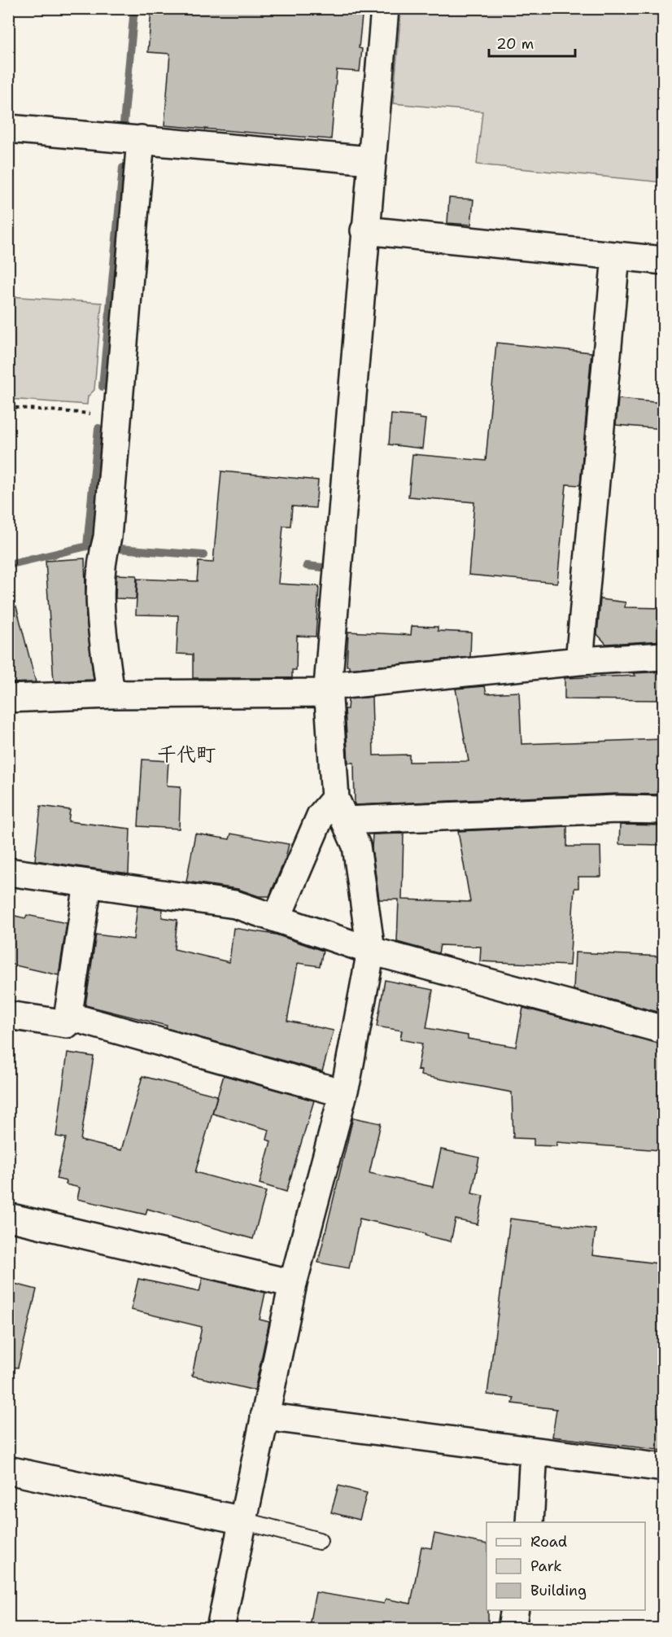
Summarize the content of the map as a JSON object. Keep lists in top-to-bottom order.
{
  "districts": ["千代町"],
  "legend": ["Road", "Park", "Building"],
  "scale_bar": "20 m"
}
